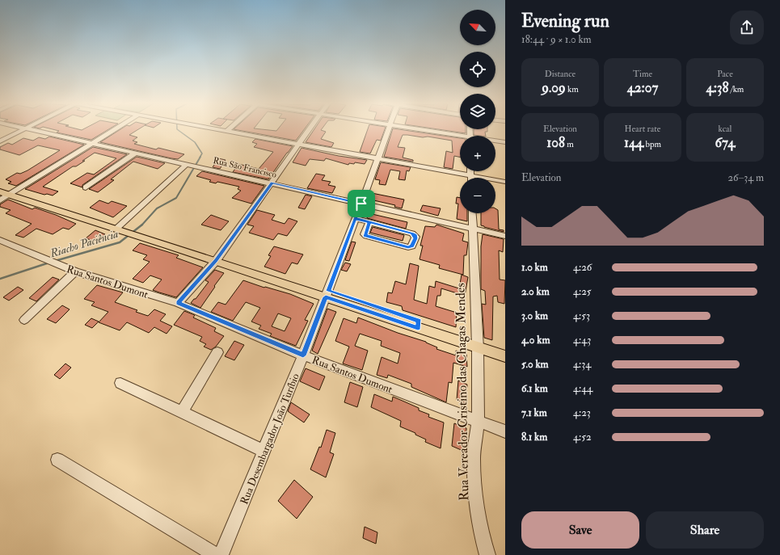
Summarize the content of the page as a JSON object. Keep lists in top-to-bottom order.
{
  "streets": {
    "street": [
      "Rua São Francisco",
      "Rua Santos Dumont",
      "Rua Vereador Cristino das Chagas Mendes",
      "Rua Desembargador João Turíbio"
    ]
  },
  "crossings": [
    ["Rua São Francisco", "Rua Vereador Cristino das Chagas Mendes"],
    ["Rua São Francisco", "Rua Desembargador João Turíbio"],
    ["Rua Santos Dumont", "Rua Vereador Cristino das Chagas Mendes"],
    ["Rua Santos Dumont", "Rua Desembargador João Turíbio"]
  ],
  "water": ["Riacho Paciência"],
  "north": "top left",
  "page": {
    "heading": ["Evening run", "18:44 · 9 × 1.0 km"],
    "map_buttons": ["+", "−"],
    "stats": [
      ["Distance", "9.09 km"],
      ["Time", "42:07"],
      ["Pace", "4:38 /km"],
      ["Elevation", "108 m"],
      ["Heart rate", "144 bpm"],
      ["kcal", "674"]
    ],
    "chart": ["Elevation", "26–34 m"],
    "list": [
      {
        "name": "1.0 km",
        "note": "4:26"
      },
      {
        "name": "2.0 km",
        "note": "4:25"
      },
      {
        "name": "3.0 km",
        "note": "4:53"
      },
      {
        "name": "4.0 km",
        "note": "4:43"
      },
      {
        "name": "5.0 km",
        "note": "4:34"
      },
      {
        "name": "6.1 km",
        "note": "4:44"
      },
      {
        "name": "7.1 km",
        "note": "4:23"
      },
      {
        "name": "8.1 km",
        "note": "4:52"
      }
    ],
    "buttons": ["Save", "Share"]
  }
}
